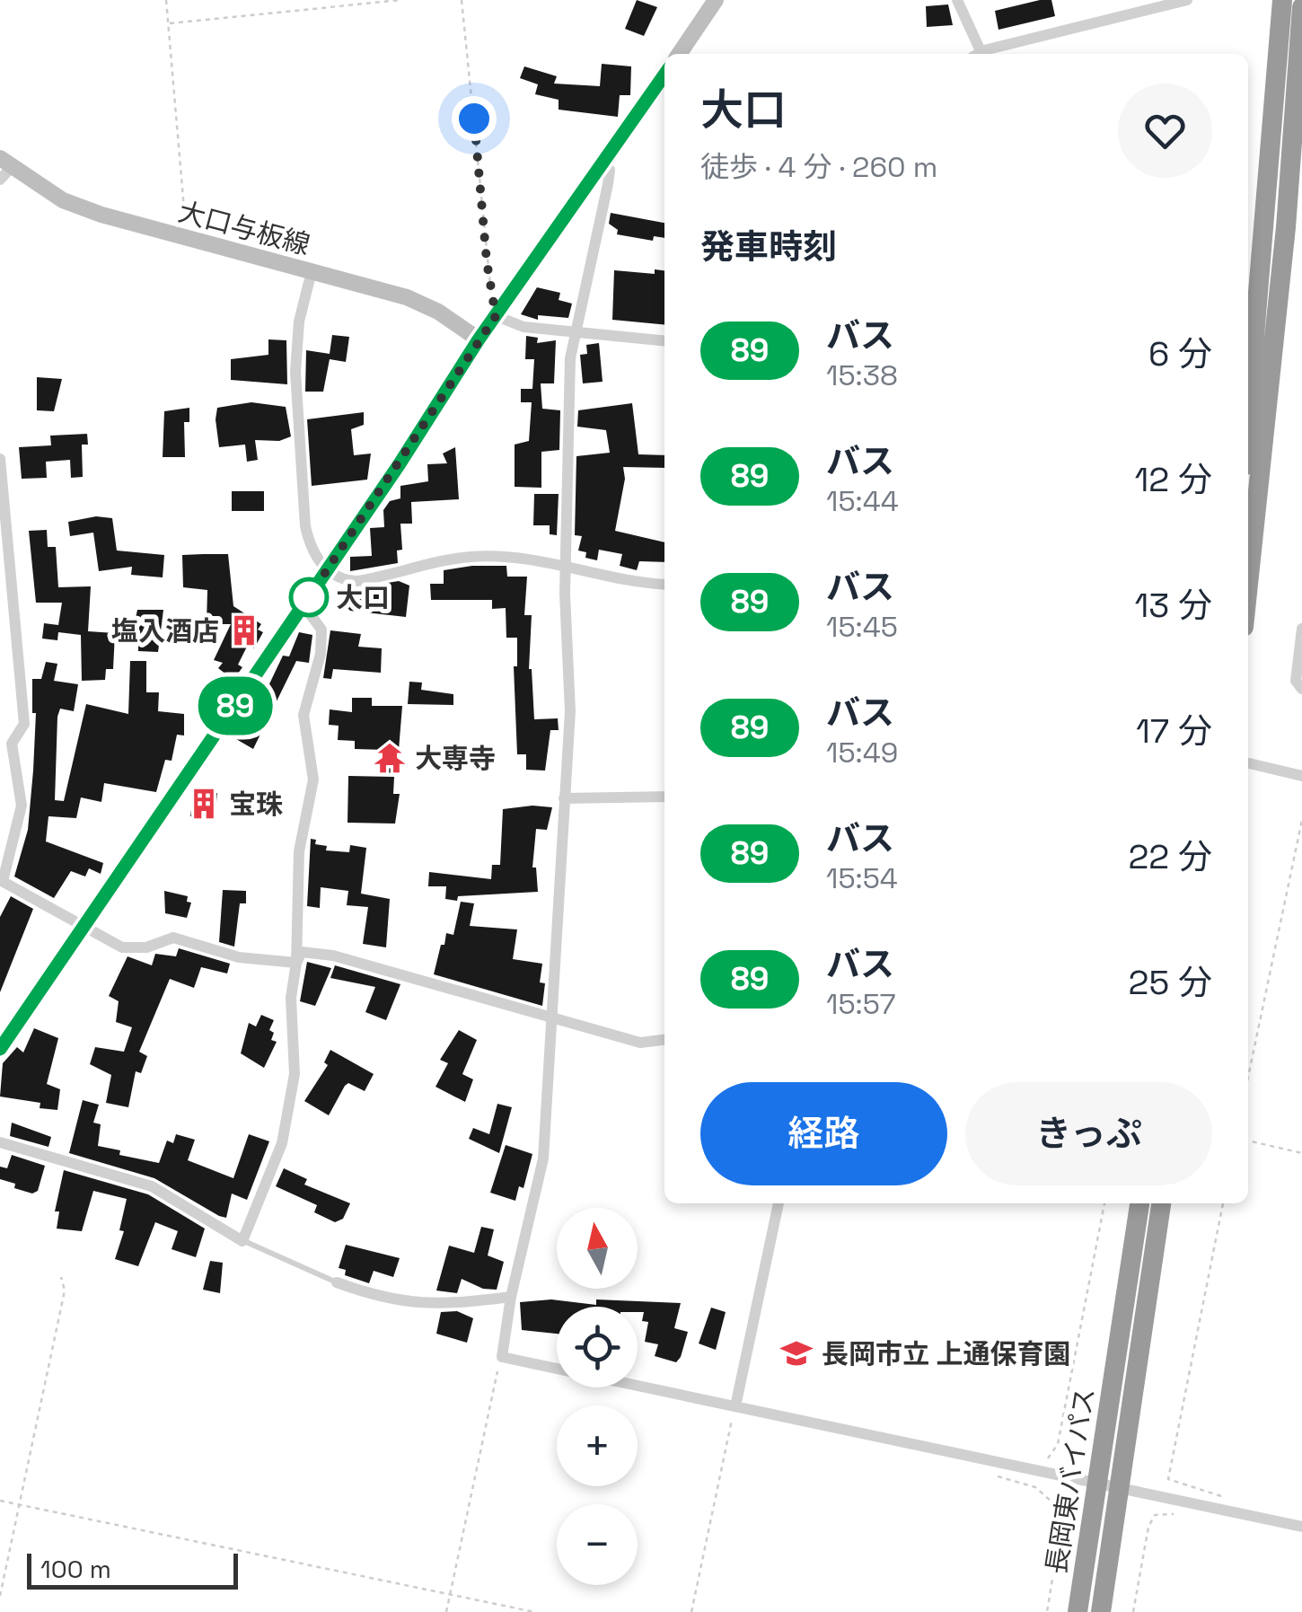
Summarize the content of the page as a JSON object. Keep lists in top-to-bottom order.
{
  "streets": {
    "highway": ["長岡東バイパス"],
    "main road": ["大口与板線"]
  },
  "places": {
    "other": ["大口"],
    "building": ["塩入酒店", "宝珠"],
    "temple": ["大専寺"],
    "school or university": ["長岡市立 上通保育園"]
  },
  "lines": ["bus line 89"],
  "scale_bar": "100 m",
  "north": "top",
  "page": {
    "on_map": "89",
    "heading": [
      ["大口", "徒歩 · 4 分 · 260 m"],
      "発車時刻"
    ],
    "list": [
      {
        "mark": "89",
        "name": "バス",
        "note": "15:38",
        "value": "6 分"
      },
      {
        "mark": "89",
        "name": "バス",
        "note": "15:44",
        "value": "12 分"
      },
      {
        "mark": "89",
        "name": "バス",
        "note": "15:45",
        "value": "13 分"
      },
      {
        "mark": "89",
        "name": "バス",
        "note": "15:49",
        "value": "17 分"
      },
      {
        "mark": "89",
        "name": "バス",
        "note": "15:54",
        "value": "22 分"
      },
      {
        "mark": "89",
        "name": "バス",
        "note": "15:57",
        "value": "25 分"
      }
    ],
    "buttons": ["経路", "きっぷ"],
    "map_buttons": ["+", "−"],
    "scale": "100 m"
  }
}
